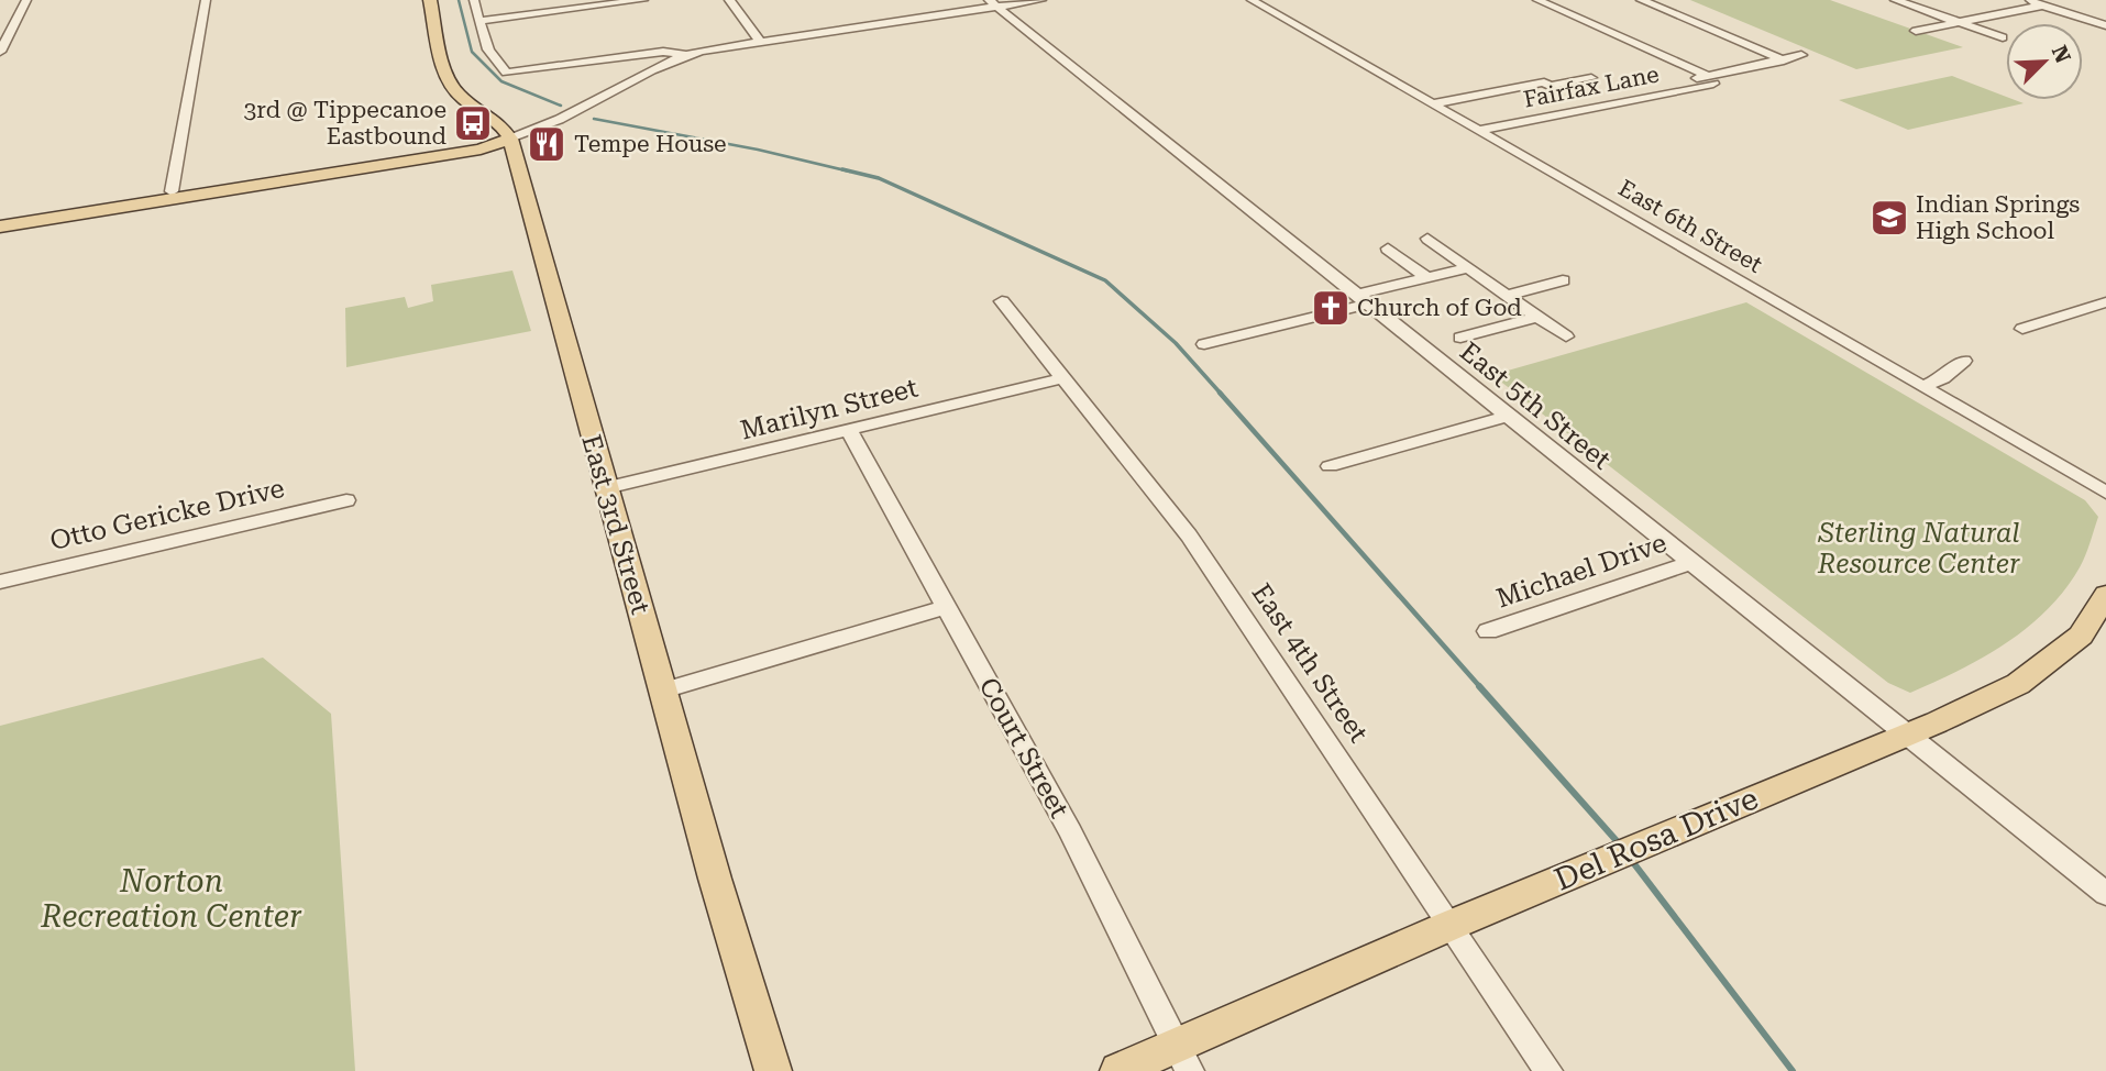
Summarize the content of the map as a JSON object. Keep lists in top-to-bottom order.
{
  "streets": {
    "main road": ["East 3rd Street", "Del Rosa Drive"],
    "street": [
      "Fairfax Lane",
      "East 6th Street",
      "East 5th Street",
      "Marilyn Street",
      "Otto Gericke Drive",
      "Michael Drive",
      "East 4th Street",
      "Court Street"
    ]
  },
  "crossings": [
    ["Fairfax Lane", "East 6th Street"],
    ["East 5th Street", "Michael Drive"],
    ["East 5th Street", "Del Rosa Drive"],
    ["Marilyn Street", "East 3rd Street"],
    ["Marilyn Street", "East 4th Street"],
    ["Marilyn Street", "Court Street"],
    ["East 4th Street", "Del Rosa Drive"],
    ["Court Street", "Del Rosa Drive"]
  ],
  "parks": ["Sterling Natural Resource Center", "Norton Recreation Center"],
  "places": {
    "bus stop": ["3rd @ Tippecanoe Eastbound"],
    "restaurant": ["Tempe House"],
    "school or university": ["Indian Springs High School"],
    "church": ["Church of God"]
  },
  "north": "top right"
}
